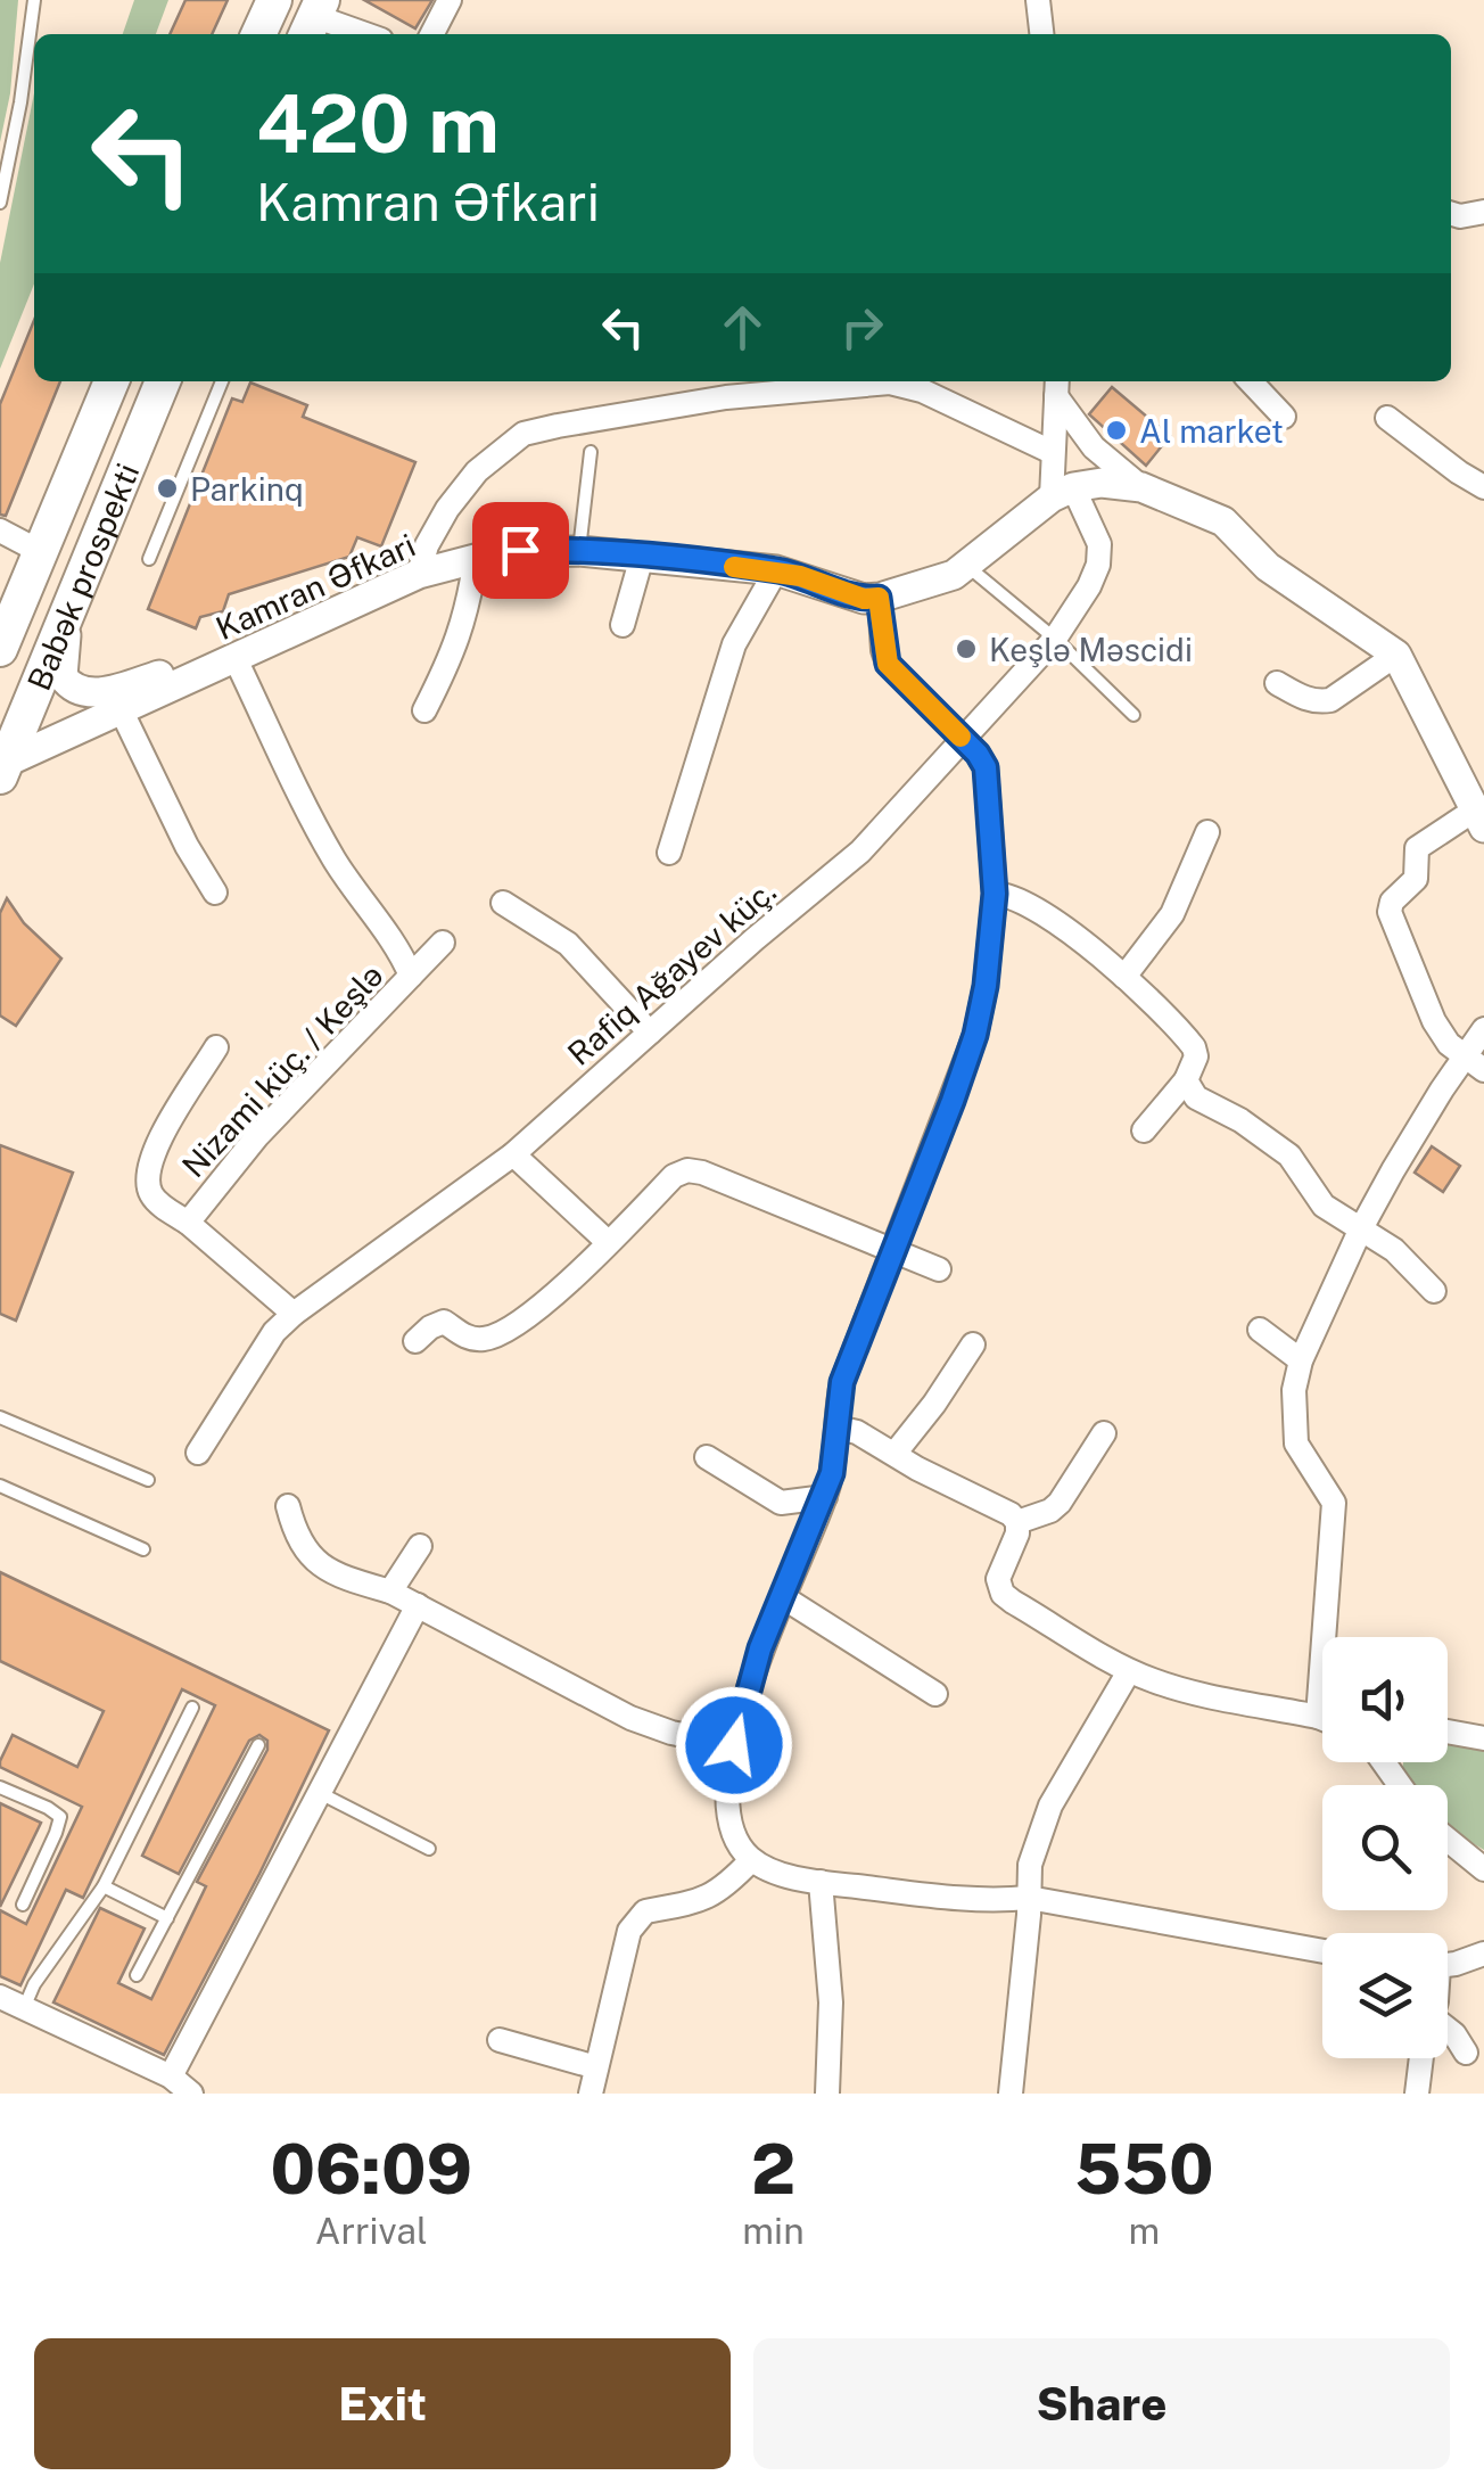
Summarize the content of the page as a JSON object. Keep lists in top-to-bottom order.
{
  "streets": {
    "main road": ["Babək prospekti"],
    "street": ["Kamran Əfkari", "Rafiq Ağayev küç.", "Nizami küç. / Keşlə"]
  },
  "crossings": [
    ["Babək prospekti", "Kamran Əfkari"],
    ["Kamran Əfkari", "Nizami küç. / Keşlə"],
    ["Rafiq Ağayev küç.", "Nizami küç. / Keşlə"]
  ],
  "places": ["Al market", "Parkinq", "Keşlə Məscidi"],
  "page": {
    "turn": ["420 m", "Kamran Əfkari"],
    "eta": [
      "06:09",
      "Arrival",
      "2",
      "min",
      "550",
      "m"
    ],
    "buttons": ["Exit", "Share"]
  }
}
